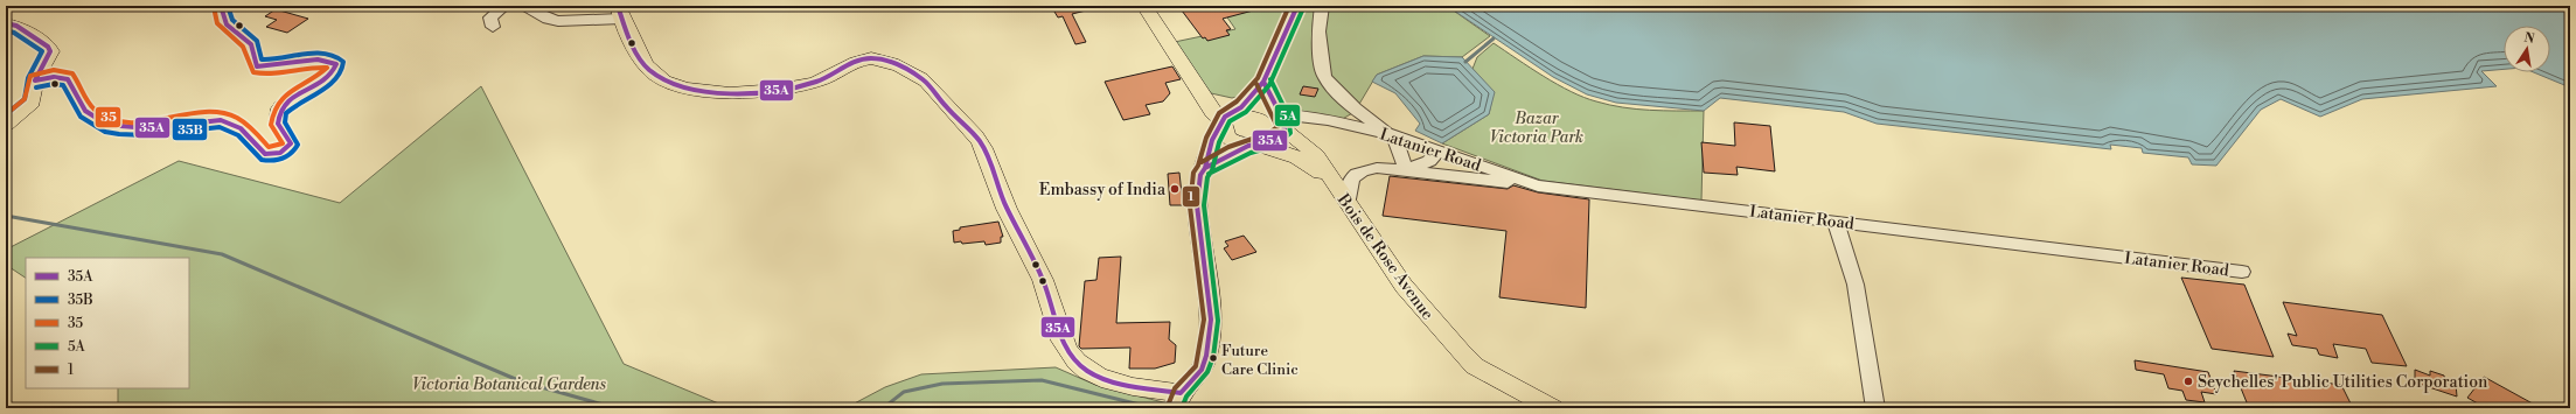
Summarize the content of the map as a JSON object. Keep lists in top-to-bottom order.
{
  "streets": {
    "main road": ["Bois de Rose Avenue"],
    "street": ["Latanier Road"]
  },
  "crossings": [
    ["Latanier Road", "Bois de Rose Avenue"]
  ],
  "parks": ["Bazar Victoria Park", "Victoria Botanical Gardens"],
  "places": ["Embassy of India", "Future Care Clinic", "Seychelles' Public Utilities Corporation"],
  "lines": [
    "transit line 35A",
    "transit line 35B",
    "transit line 1",
    "transit line 35",
    "transit line 5A"
  ],
  "legend": [
    "35A",
    "35B",
    "35",
    "5A",
    "1"
  ],
  "north": "top"
}
